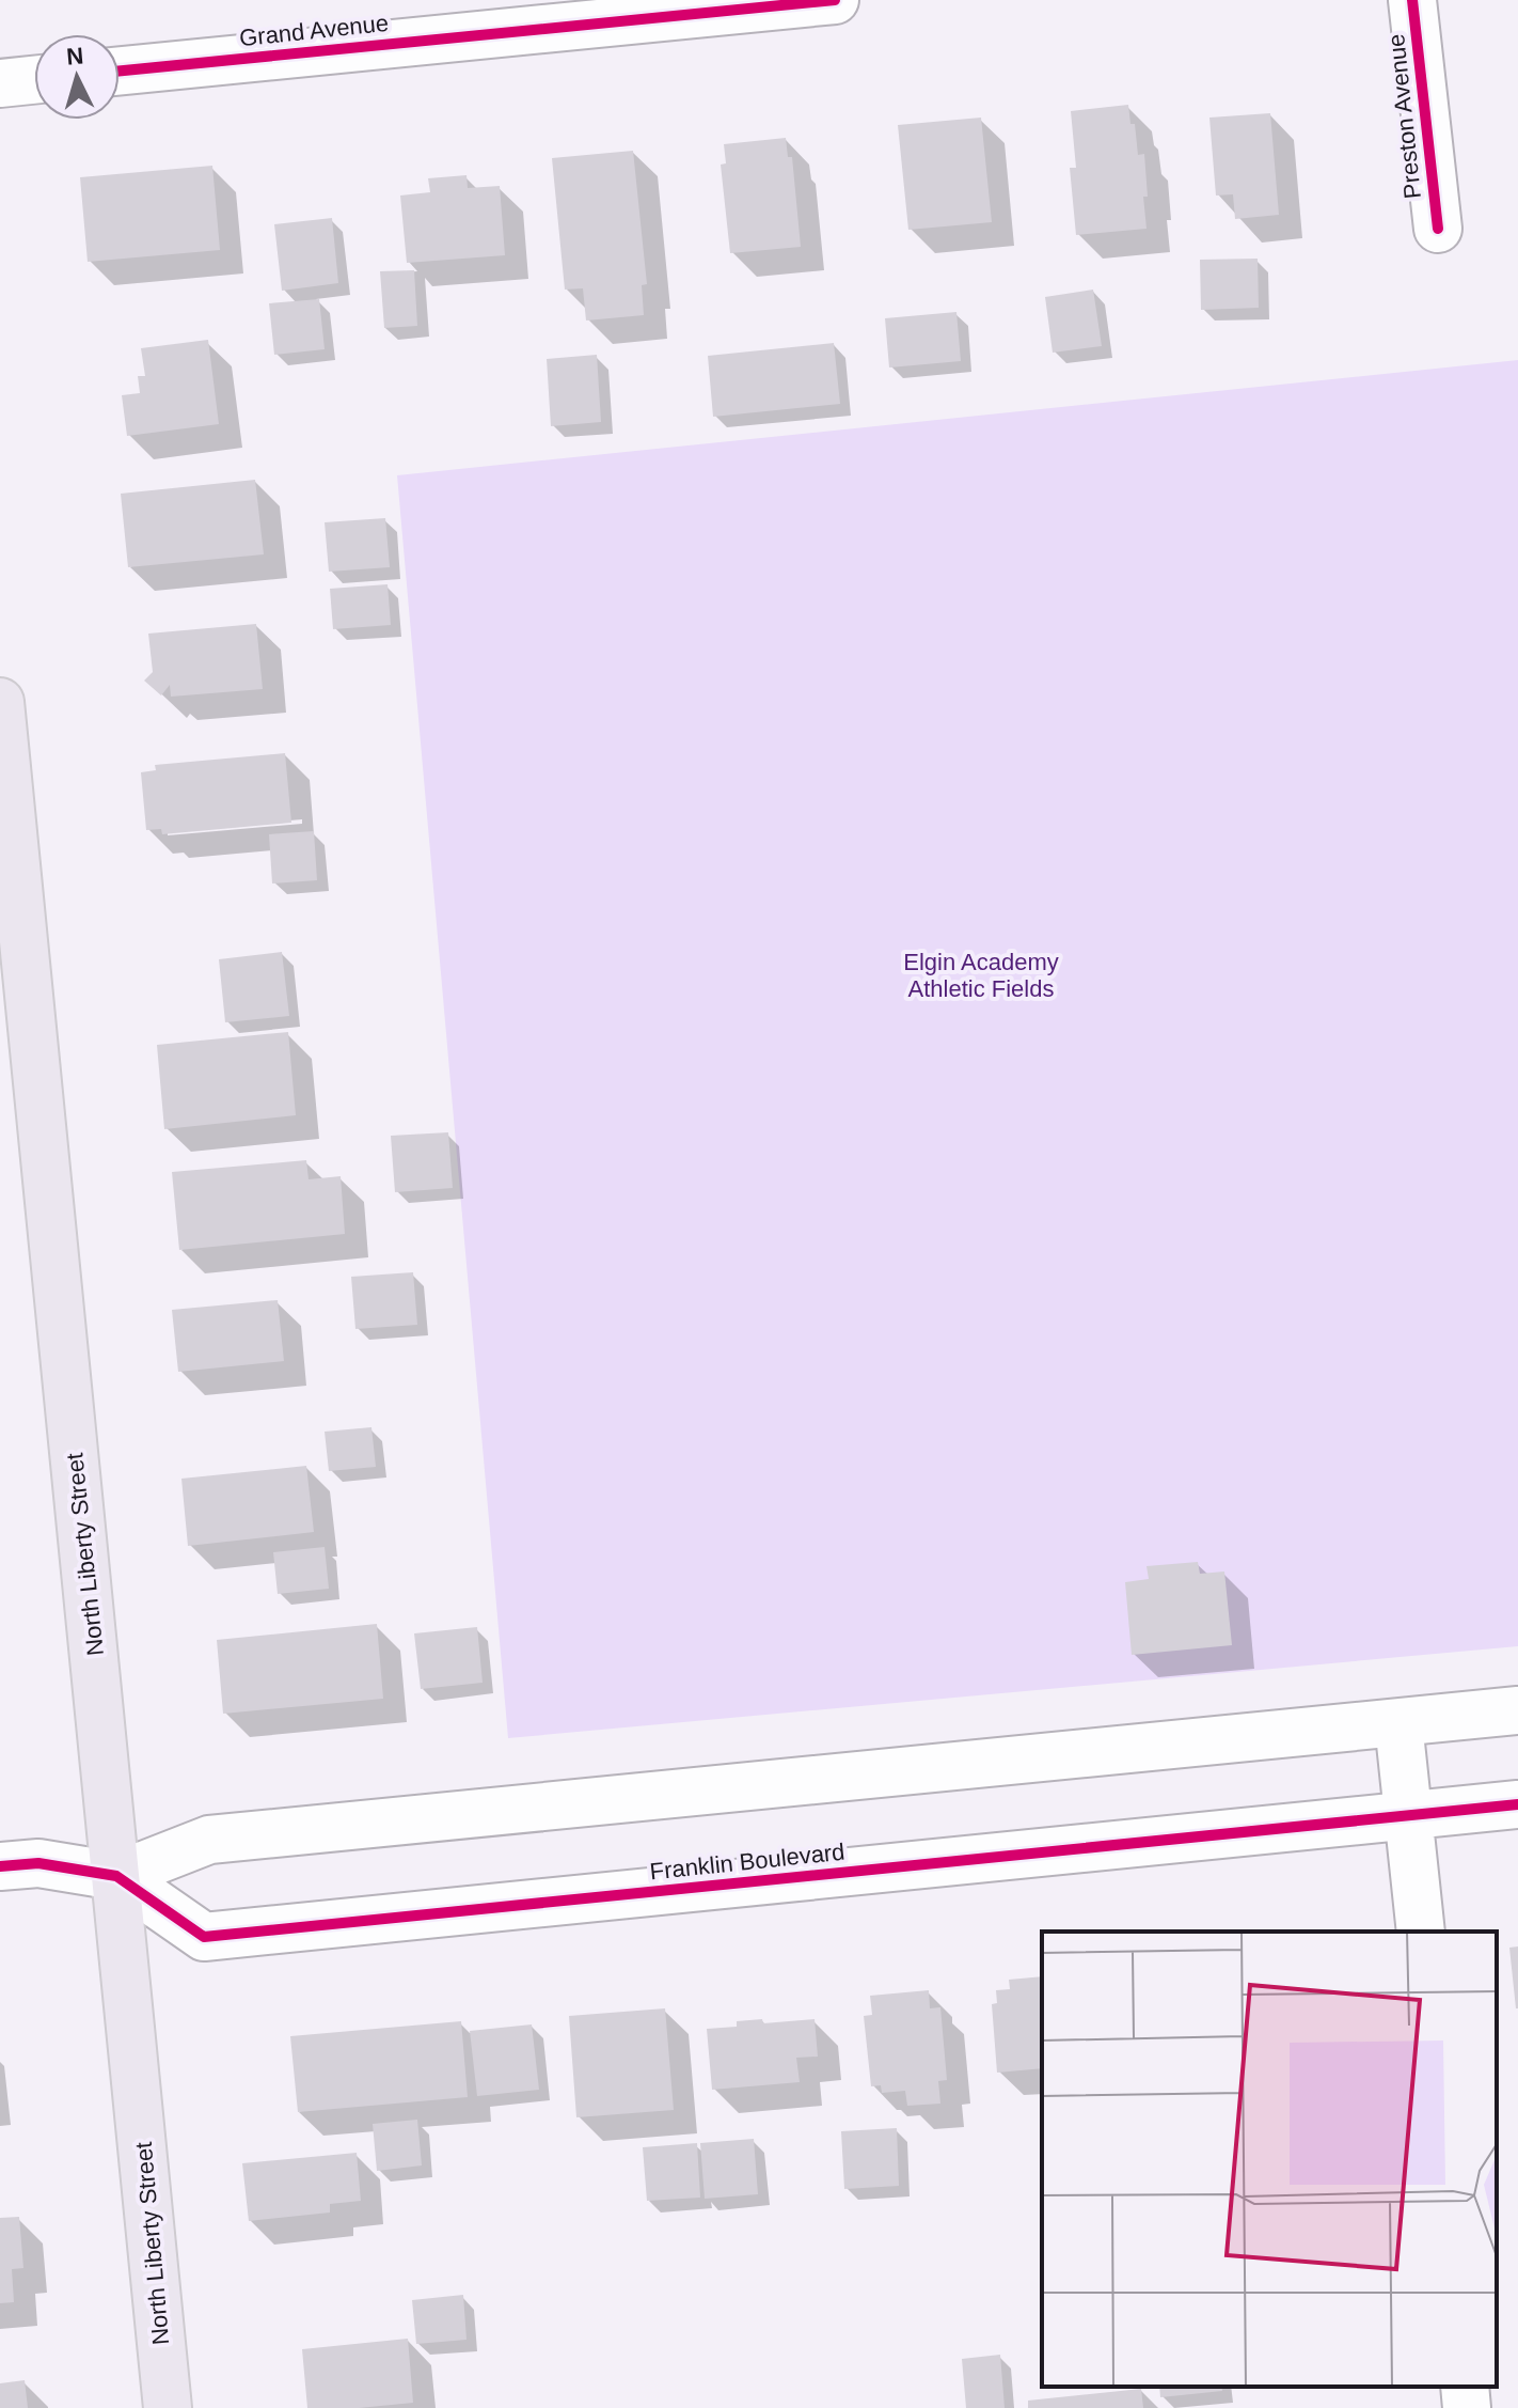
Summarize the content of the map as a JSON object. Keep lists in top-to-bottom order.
{
  "streets": {
    "main road": ["North Liberty Street"],
    "street": ["Grand Avenue", "Preston Avenue", "Franklin Boulevard"]
  },
  "crossings": [
    ["North Liberty Street", "Franklin Boulevard"]
  ],
  "parks": ["Elgin Academy Athletic Fields"],
  "north": "top"
}
